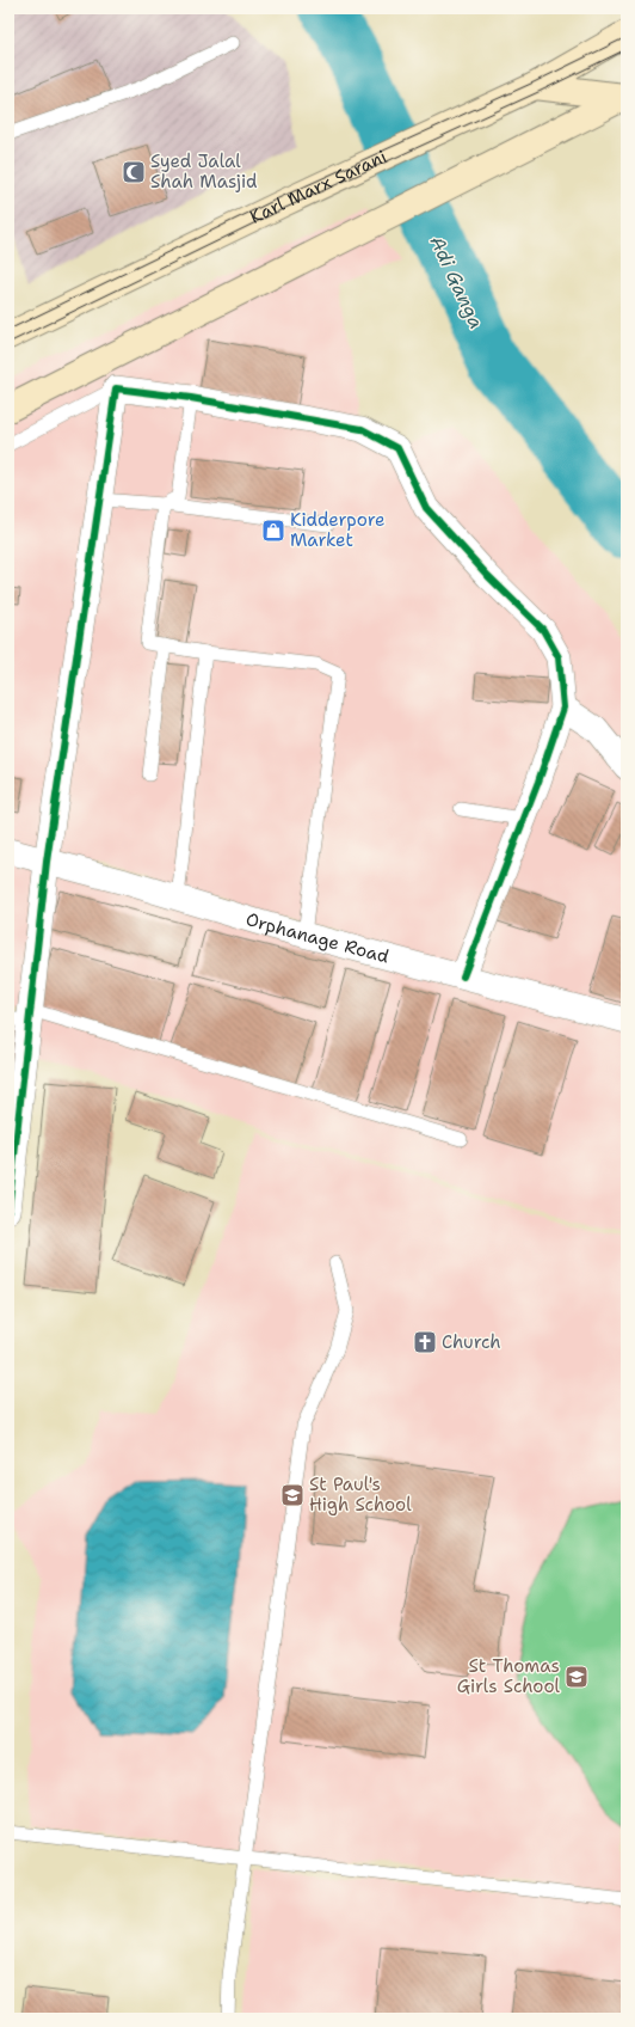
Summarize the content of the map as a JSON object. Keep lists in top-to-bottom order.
{
  "streets": {
    "main road": ["Karl Marx Sarani"],
    "street": ["Orphanage Road"]
  },
  "water": ["Adi Ganga"],
  "places": {
    "mosque": ["Syed Jalal Shah Masjid"],
    "shop": ["Kidderpore Market"],
    "church": ["Church"],
    "school or university": ["St Paul's High School", "St Thomas Girls School"]
  }
}
